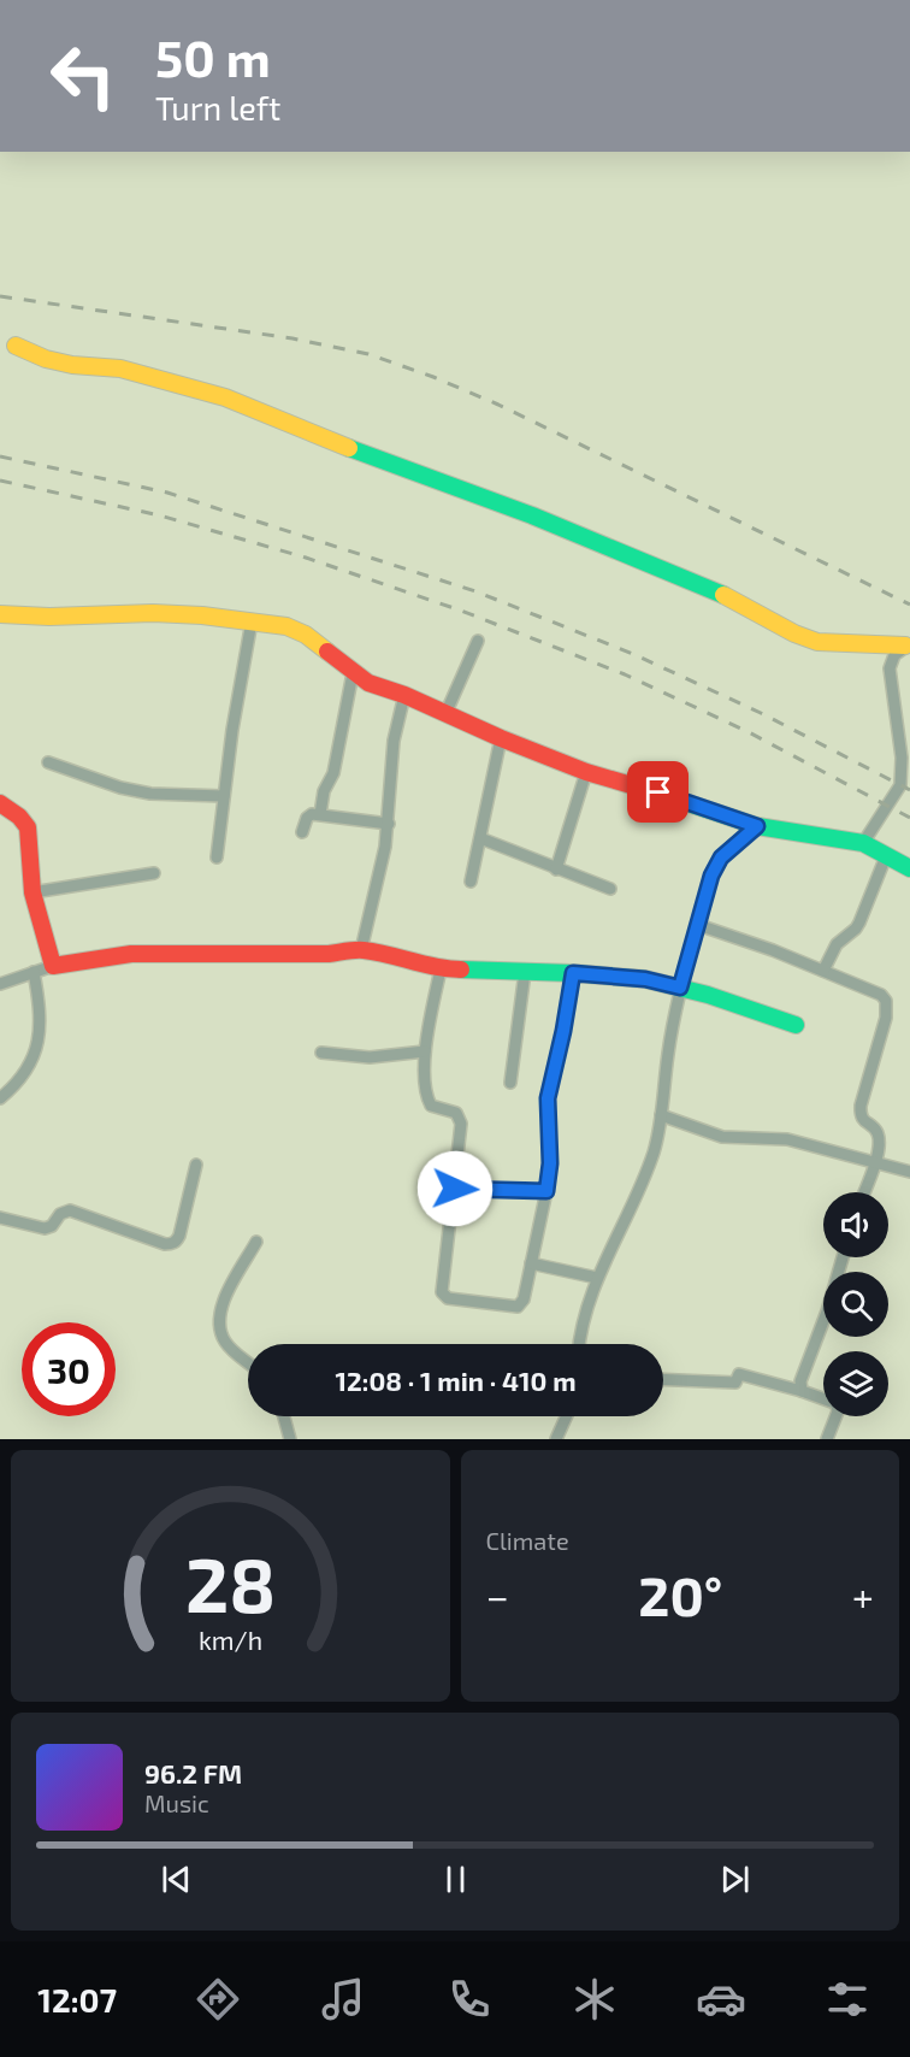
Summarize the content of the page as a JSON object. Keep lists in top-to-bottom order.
{
  "page": {
    "turn": ["50 m", "Turn left"],
    "limit": "30",
    "trip": "12:08 · 1 min · 410 m",
    "tile": "Climate",
    "heat": ["−", "20°", "+"],
    "song": ["96.2 FM", "Music"],
    "tabs": "12:07",
    "gauge": ["28", "km/h"]
  }
}
